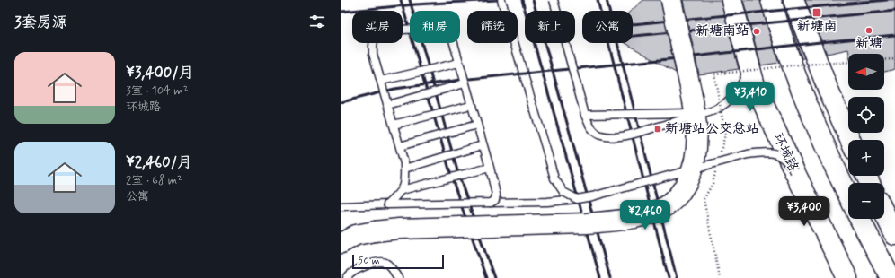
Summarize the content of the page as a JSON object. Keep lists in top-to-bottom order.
{
  "streets": {
    "street": ["环城路"]
  },
  "places": {
    "transit": ["新塘南", "新塘站公交总站"],
    "other": ["新塘", "新塘南站"]
  },
  "scale_bar": "50 m",
  "north": "left",
  "page": {
    "heading": "3套房源",
    "chip": [
      "买房",
      "租房",
      "筛选",
      "新上",
      "公寓"
    ],
    "list": [
      {
        "name": "¥3,400/月",
        "note": "3室 · 104 m² · 环城路"
      },
      {
        "name": "¥2,460/月",
        "note": "2室 · 68 m² · 公寓"
      }
    ],
    "map_buttons": ["+", "−"],
    "price": ["¥3,410", "¥3,400", "¥2,460"],
    "scale": "50 m"
  }
}
